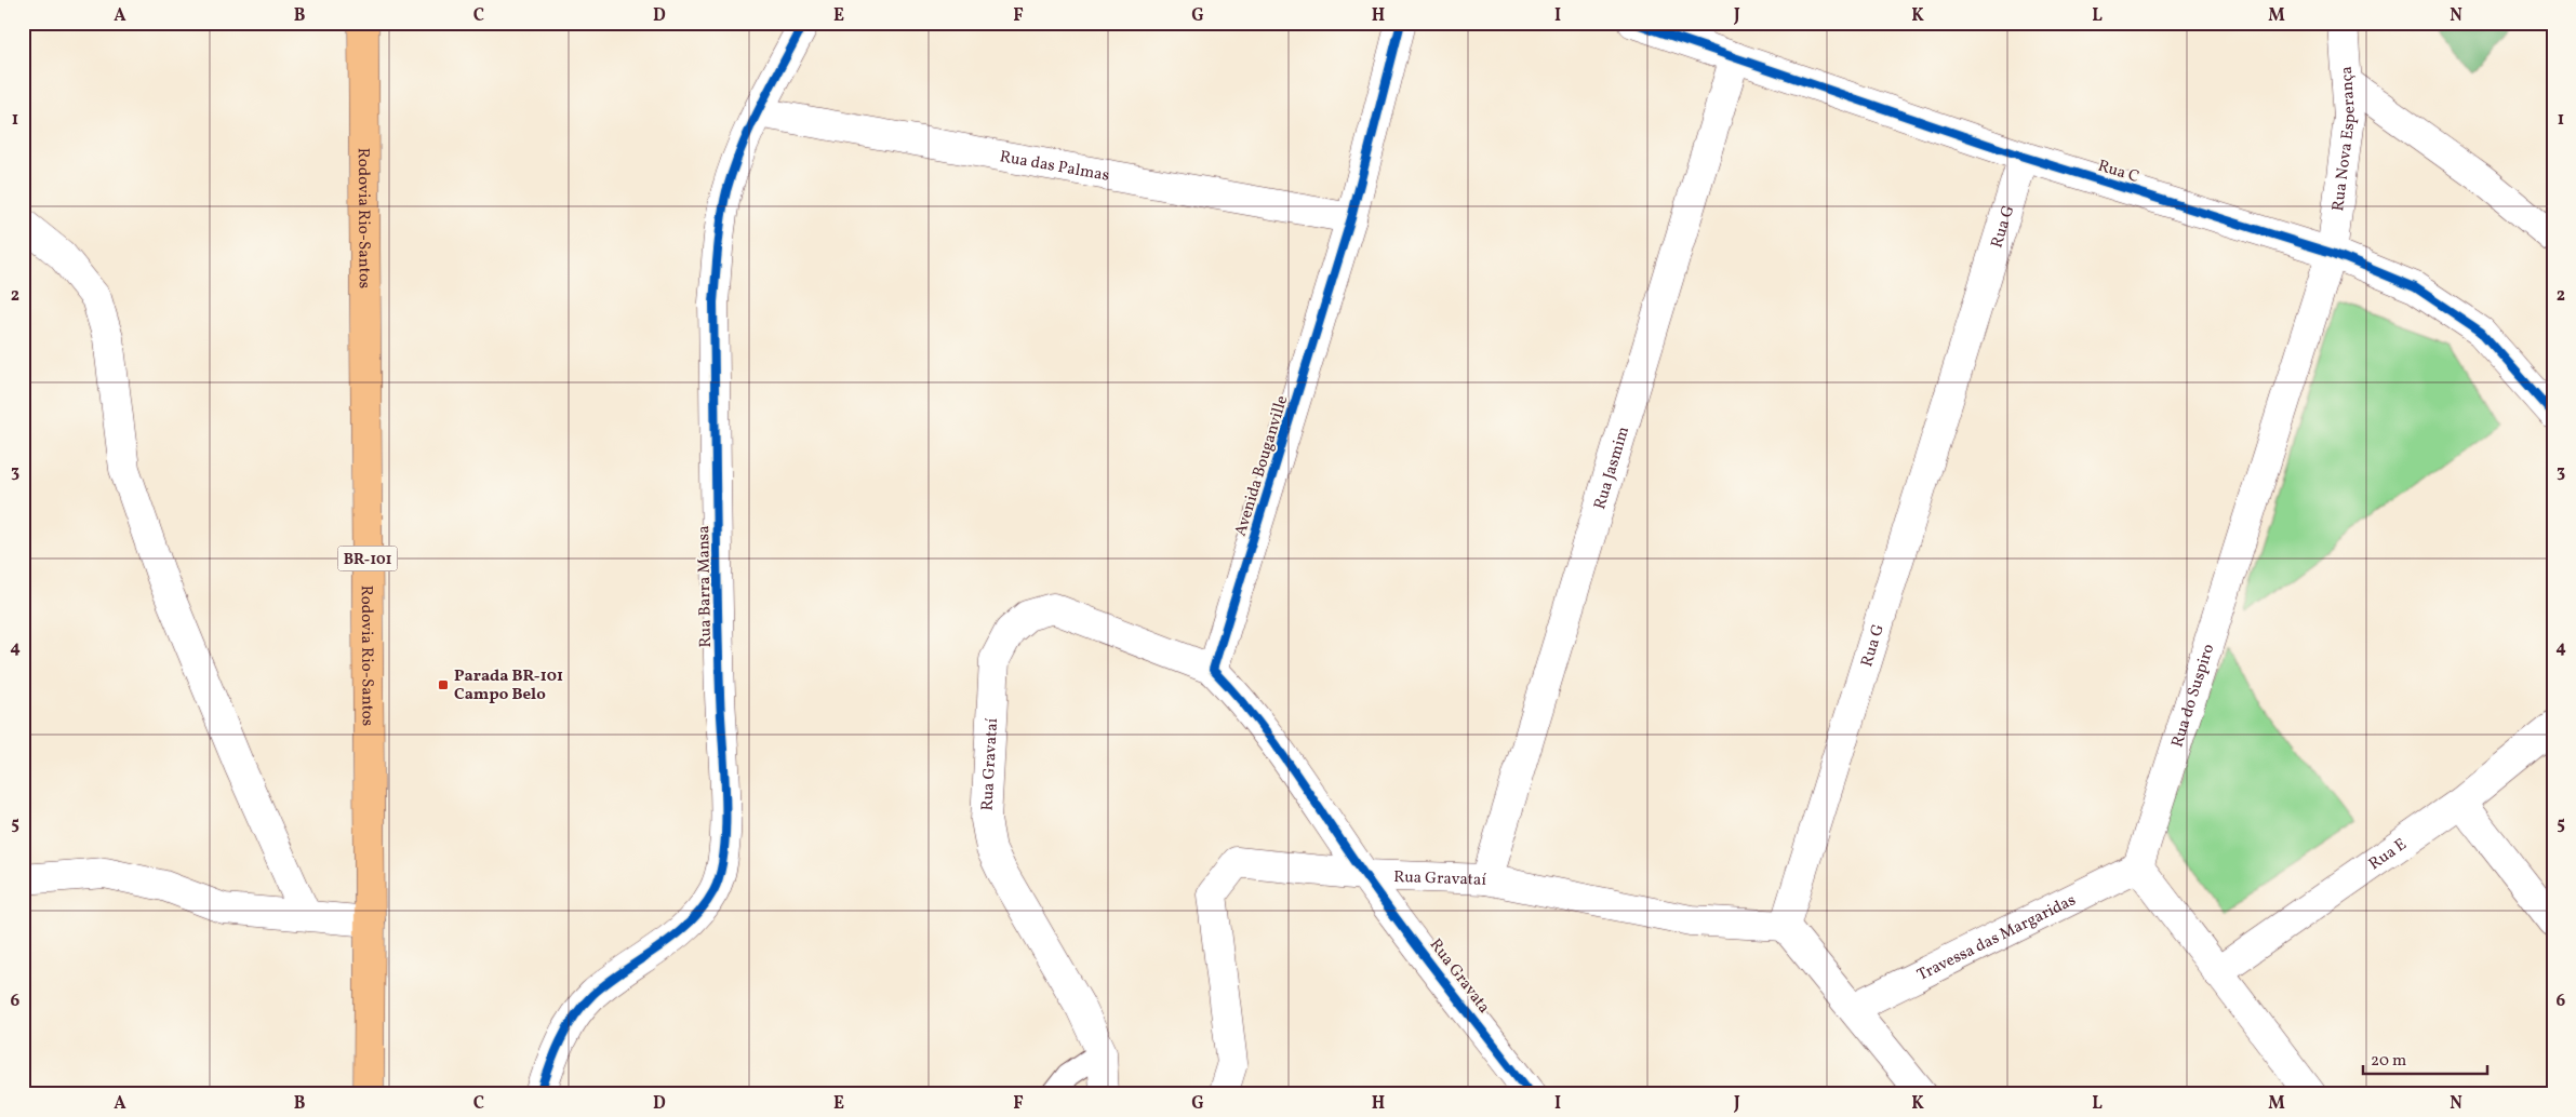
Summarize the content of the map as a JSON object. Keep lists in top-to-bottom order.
{
  "streets": {
    "highway": ["Rodovia Rio-Santos", "BR-101"],
    "street": [
      "Rua Nova Esperança",
      "Rua das Palmas",
      "Rua C",
      "Rua G",
      "Avenida Bouganville",
      "Rua Jasmim",
      "Rua Barra Mansa",
      "Rua do Suspiro",
      "Rua Gravataí",
      "Rua E",
      "Travessa das Margaridas",
      "Rua Gravata"
    ]
  },
  "crossings": [
    ["Rua Nova Esperança", "Rua C"],
    ["Rua Nova Esperança", "Rua do Suspiro"],
    ["Rua das Palmas", "Avenida Bouganville"],
    ["Rua das Palmas", "Rua Barra Mansa"],
    ["Rua C", "Rua G"],
    ["Rua C", "Rua Jasmim"],
    ["Rua C", "Rua do Suspiro"],
    ["Rua G", "Rua Gravataí"],
    ["Avenida Bouganville", "Rua Gravataí"],
    ["Rua Jasmim", "Rua Gravataí"],
    ["Rua do Suspiro", "Travessa das Margaridas"],
    ["Rua Gravataí", "Rua Gravata"]
  ],
  "places": {
    "transit": ["Parada BR-101 Campo Belo"]
  },
  "scale_bar": "20 m",
  "grid": {
    "columns": [
      "A",
      "B",
      "C",
      "D",
      "E",
      "F",
      "G",
      "H",
      "I",
      "J",
      "K",
      "L",
      "M",
      "N"
    ],
    "rows": [
      "1",
      "2",
      "3",
      "4",
      "5",
      "6"
    ]
  }
}
